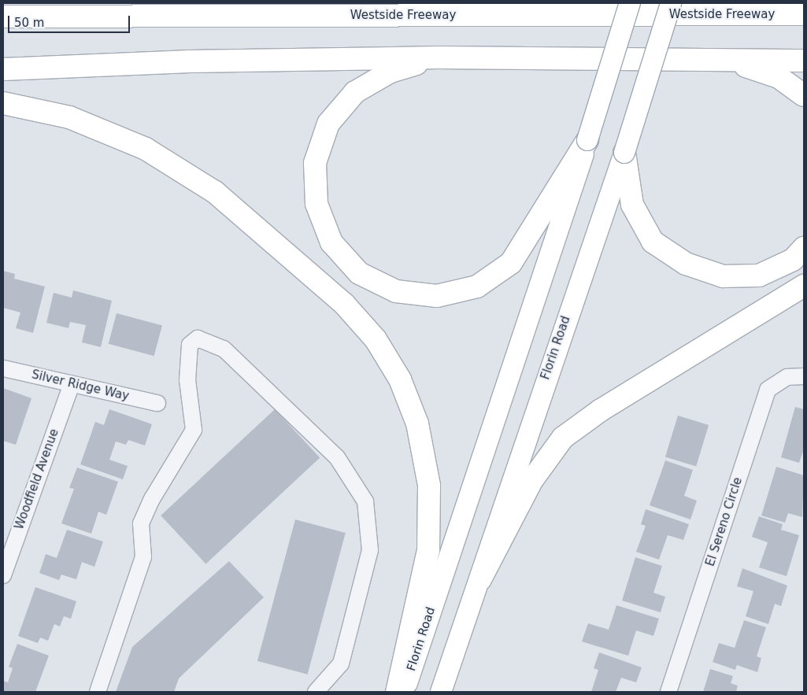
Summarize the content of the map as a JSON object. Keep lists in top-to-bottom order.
{
  "streets": {
    "highway": ["Westside Freeway"],
    "main road": ["Florin Road"],
    "street": ["Silver Ridge Way", "Woodfield Avenue", "El Sereno Circle"]
  },
  "crossings": [
    ["Silver Ridge Way", "Woodfield Avenue"]
  ],
  "scale_bar": "50 m"
}
